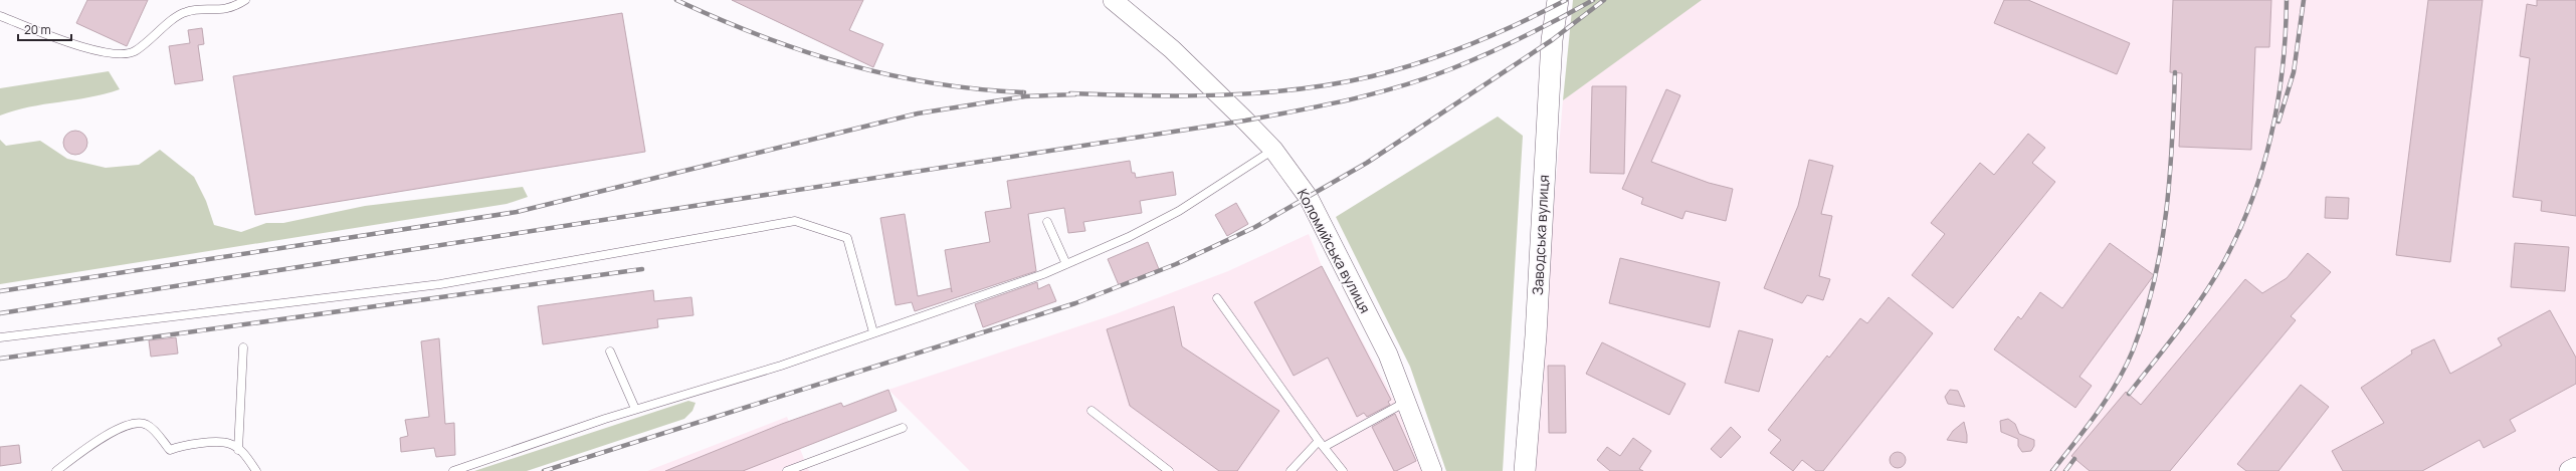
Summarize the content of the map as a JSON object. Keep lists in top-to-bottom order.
{
  "streets": {
    "main road": ["Заводська вулиця"],
    "street": ["Коломийська вулиця"]
  },
  "scale_bar": "20 m"
}
